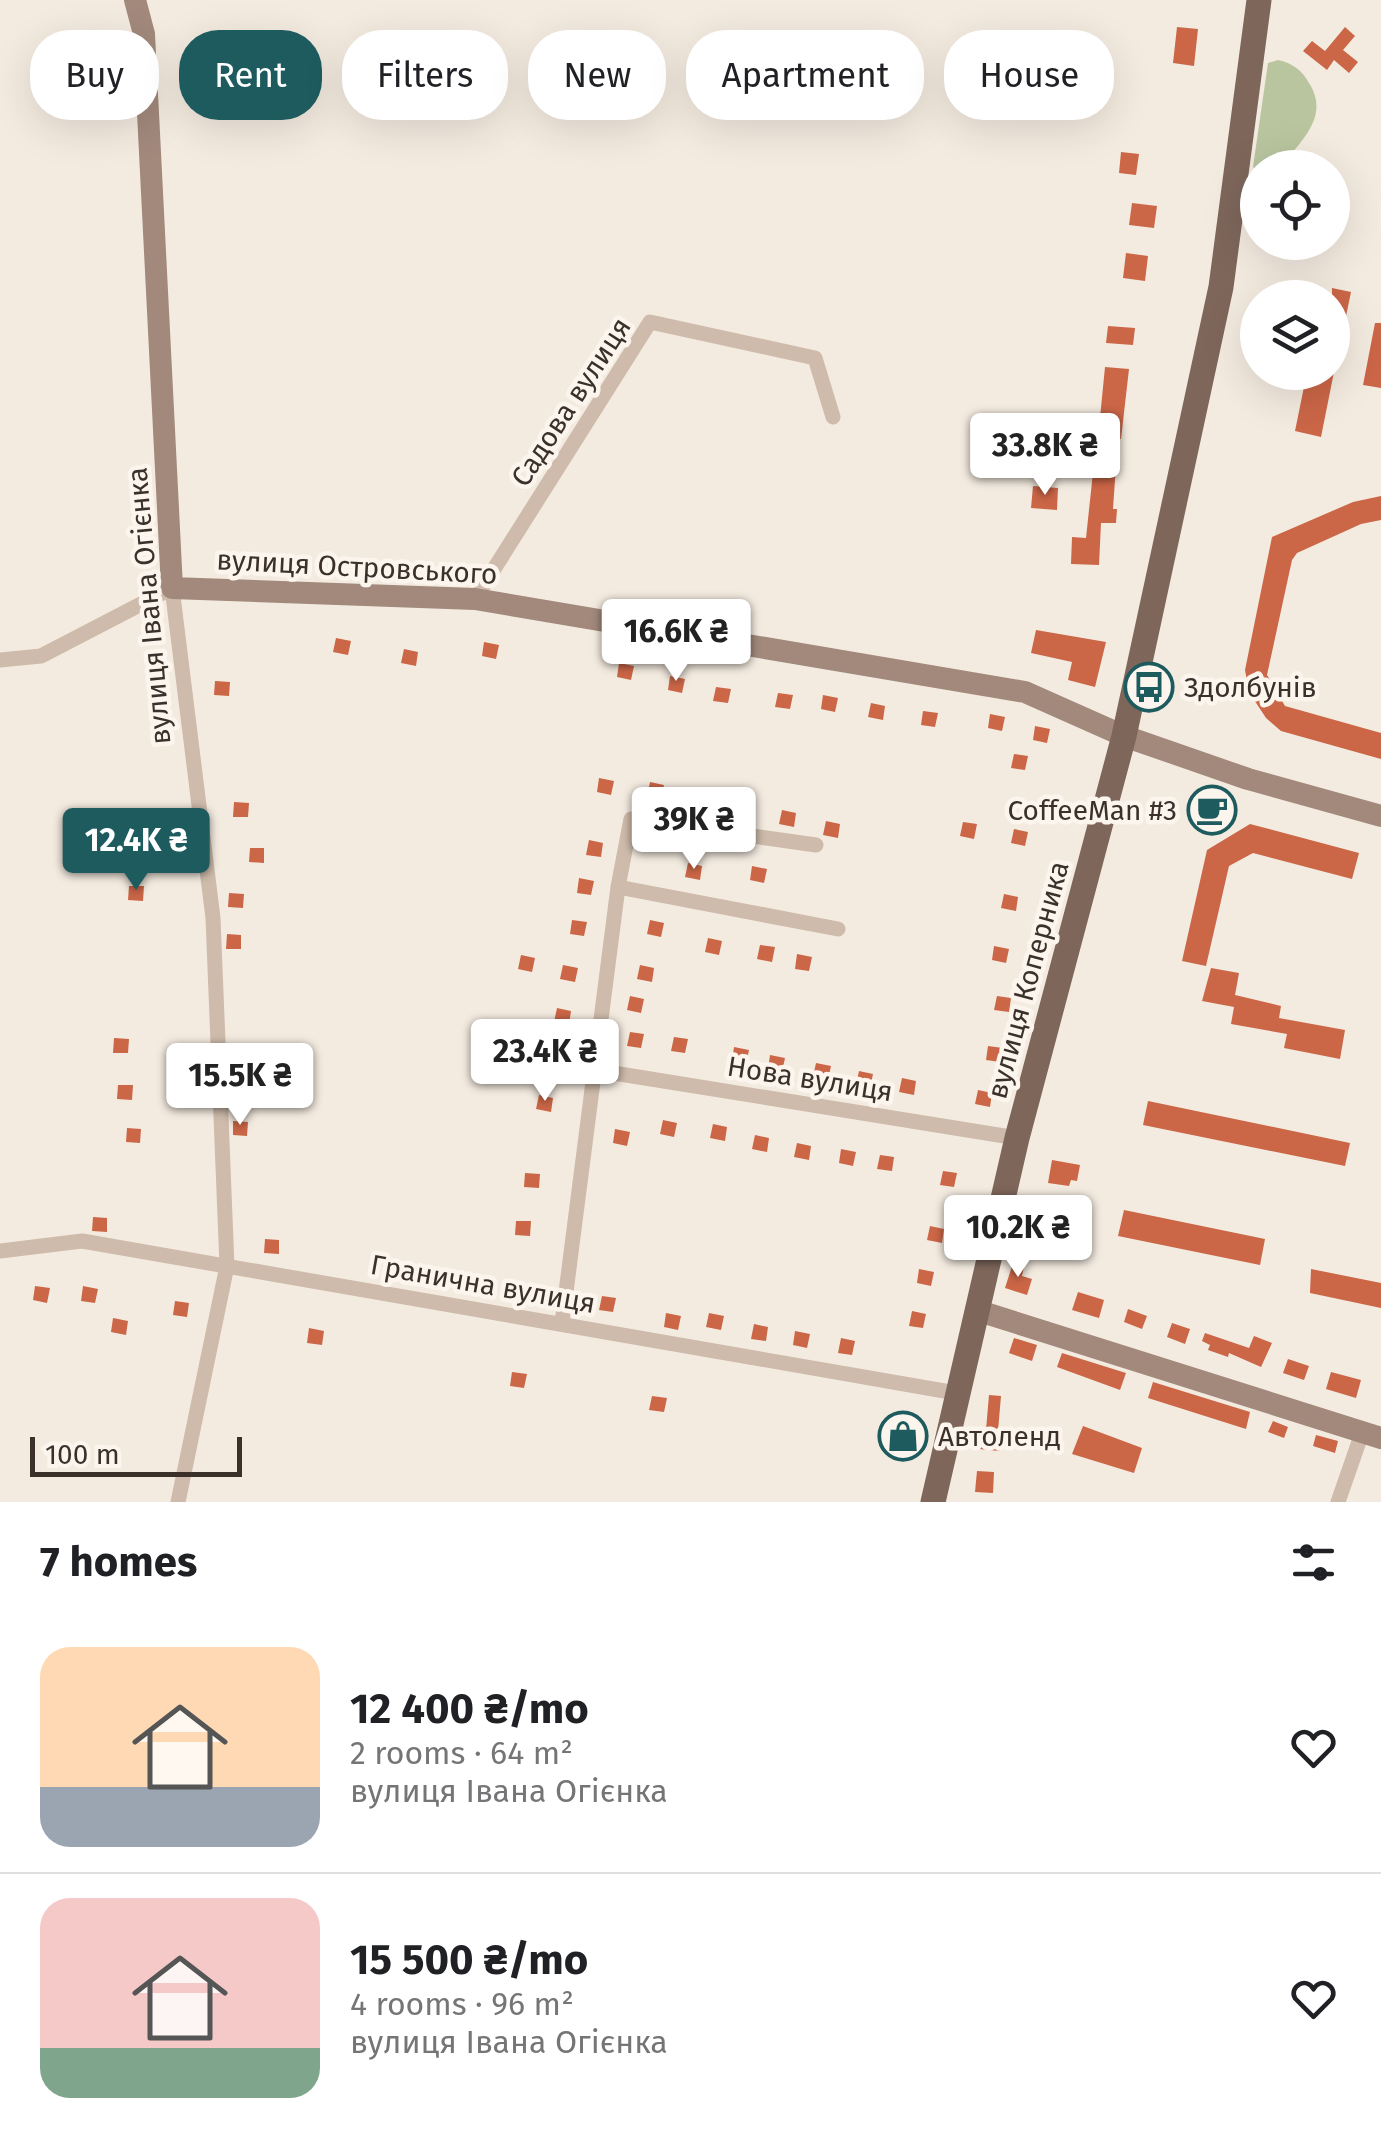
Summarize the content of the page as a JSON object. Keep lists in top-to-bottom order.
{
  "streets": {
    "main road": ["вулиця Коперника"],
    "street": [
      "Садова вулиця",
      "вулиця Островського",
      "вулиця Івана Огієнка",
      "Нова вулиця",
      "Гранична вулиця"
    ]
  },
  "crossings": [
    ["Садова вулиця", "вулиця Островського"],
    ["вулиця Островського", "вулиця Івана Огієнка"],
    ["вулиця Островського", "вулиця Коперника"],
    ["вулиця Івана Огієнка", "Гранична вулиця"],
    ["вулиця Коперника", "Нова вулиця"],
    ["вулиця Коперника", "Гранична вулиця"]
  ],
  "places": {
    "bus stop": ["Здолбунів"],
    "cafe": ["CoffeeMan #3"],
    "shop": ["Автоленд"]
  },
  "scale_bar": "100 m",
  "page": {
    "chip": [
      "Buy",
      "Rent",
      "Filters",
      "New",
      "Apartment",
      "House"
    ],
    "price": [
      "33.8K ₴",
      "16.6K ₴",
      "39K ₴",
      "12.4K ₴",
      "23.4K ₴",
      "15.5K ₴",
      "10.2K ₴"
    ],
    "scale": "100 m",
    "heading": "7 homes",
    "list": [
      {
        "name": "12 400 ₴/mo",
        "note": "2 rooms · 64 m² · вулиця Івана Огієнка"
      },
      {
        "name": "15 500 ₴/mo",
        "note": "4 rooms · 96 m² · вулиця Івана Огієнка"
      }
    ]
  }
}
